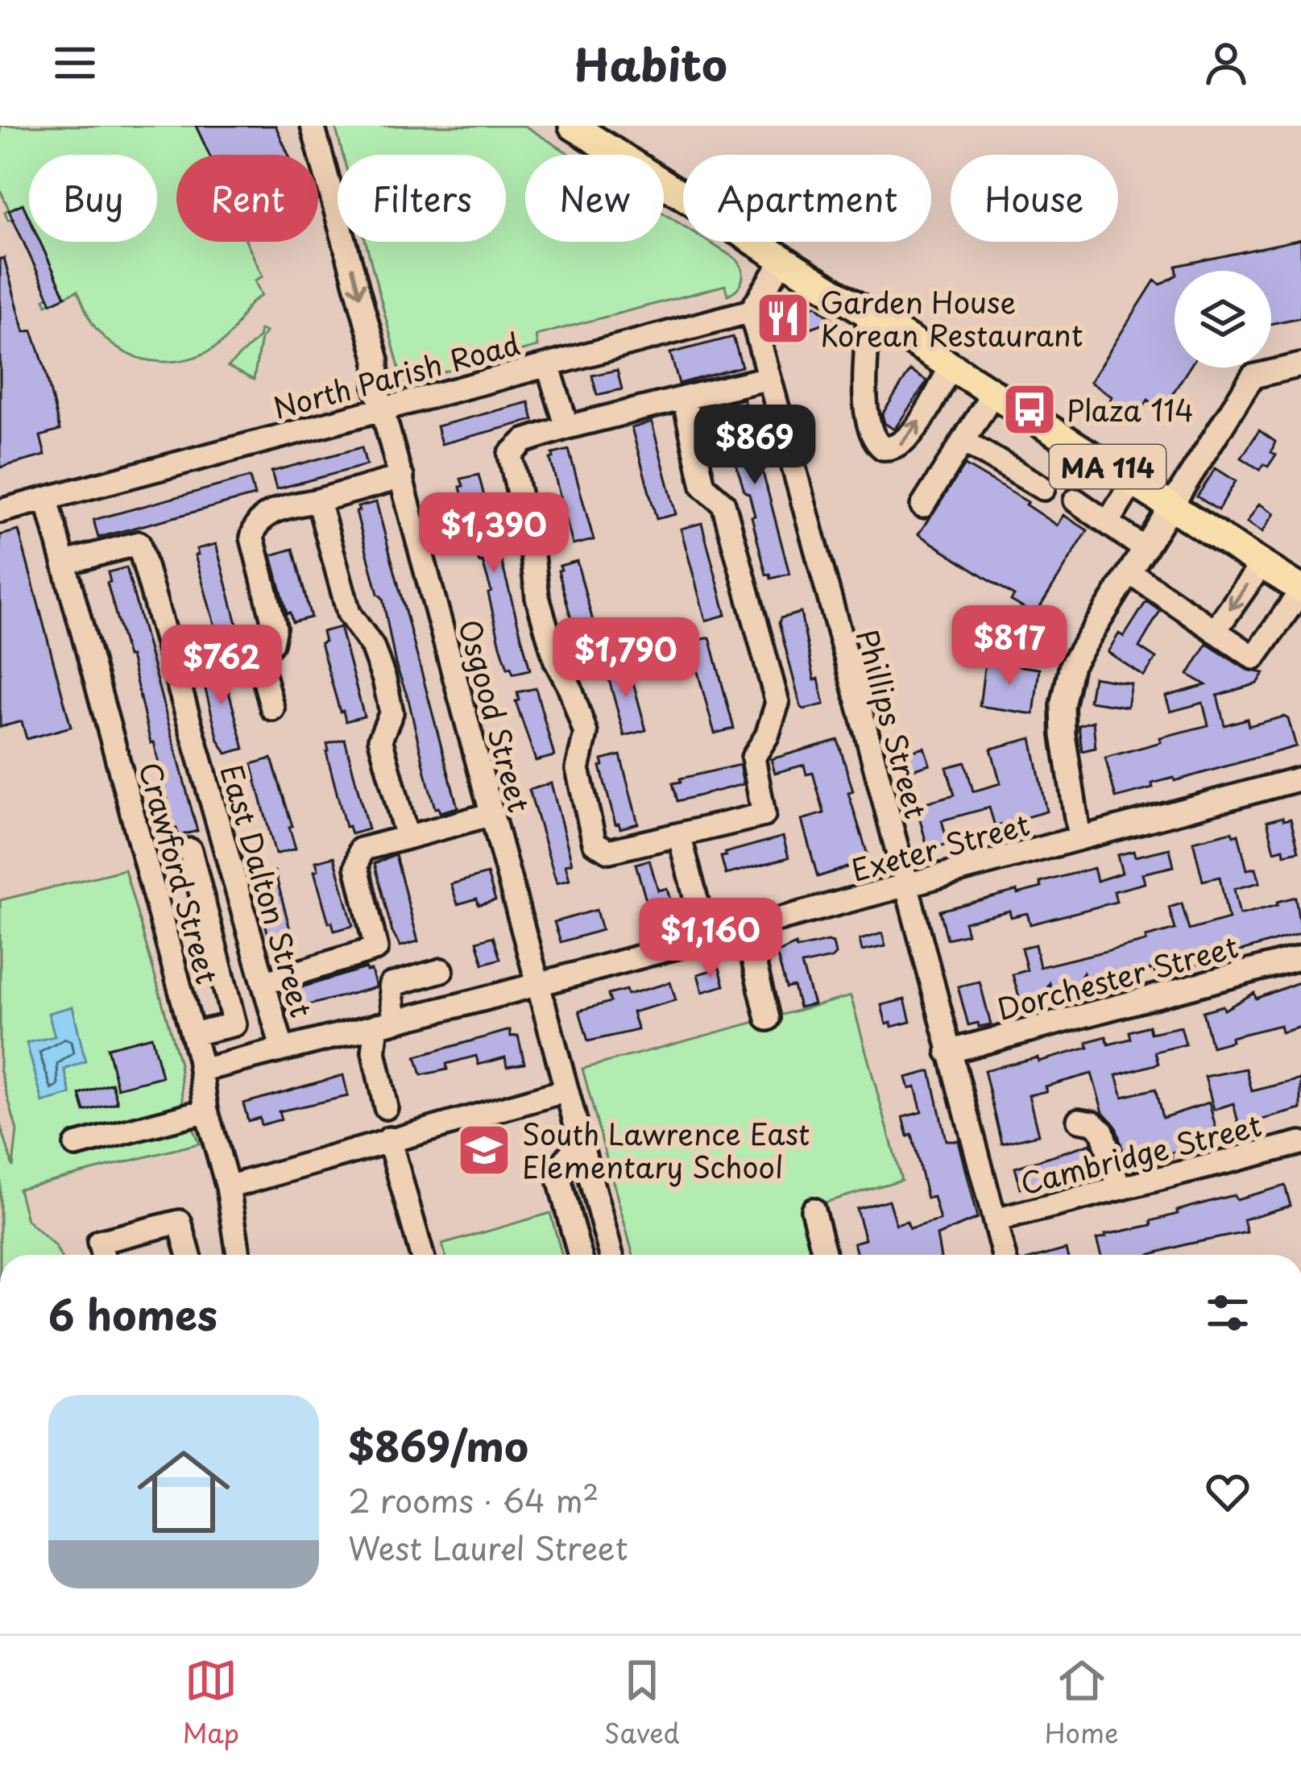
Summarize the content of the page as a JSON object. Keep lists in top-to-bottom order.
{
  "streets": {
    "main road": ["MA 114"],
    "street": [
      "North Parish Road",
      "Osgood Street",
      "Phillips Street",
      "Exeter Street",
      "Crawford Street",
      "East Dalton Street",
      "Dorchester Street",
      "Cambridge Street"
    ]
  },
  "crossings": [
    ["North Parish Road", "Osgood Street"],
    ["North Parish Road", "Phillips Street"],
    ["North Parish Road", "Crawford Street"],
    ["Osgood Street", "Exeter Street"],
    ["Phillips Street", "Exeter Street"],
    ["Phillips Street", "Dorchester Street"],
    ["Phillips Street", "Cambridge Street"],
    ["Exeter Street", "Crawford Street"],
    ["Exeter Street", "East Dalton Street"],
    ["Crawford Street", "East Dalton Street"]
  ],
  "places": {
    "restaurant": ["Garden House Korean Restaurant"],
    "bus stop": ["Plaza 114"],
    "school or university": ["South Lawrence East Elementary School"]
  },
  "page": {
    "header": "Habito",
    "chip": [
      "Buy",
      "Rent",
      "Filters",
      "New",
      "Apartment",
      "House"
    ],
    "price": [
      "$869",
      "$1,390",
      "$817",
      "$1,790",
      "$762",
      "$1,160"
    ],
    "heading": "6 homes",
    "list": [
      {
        "name": "$869/mo",
        "note": "2 rooms · 64 m² · West Laurel Street"
      }
    ],
    "tabs": ["Map", "Saved", "Home"]
  }
}
